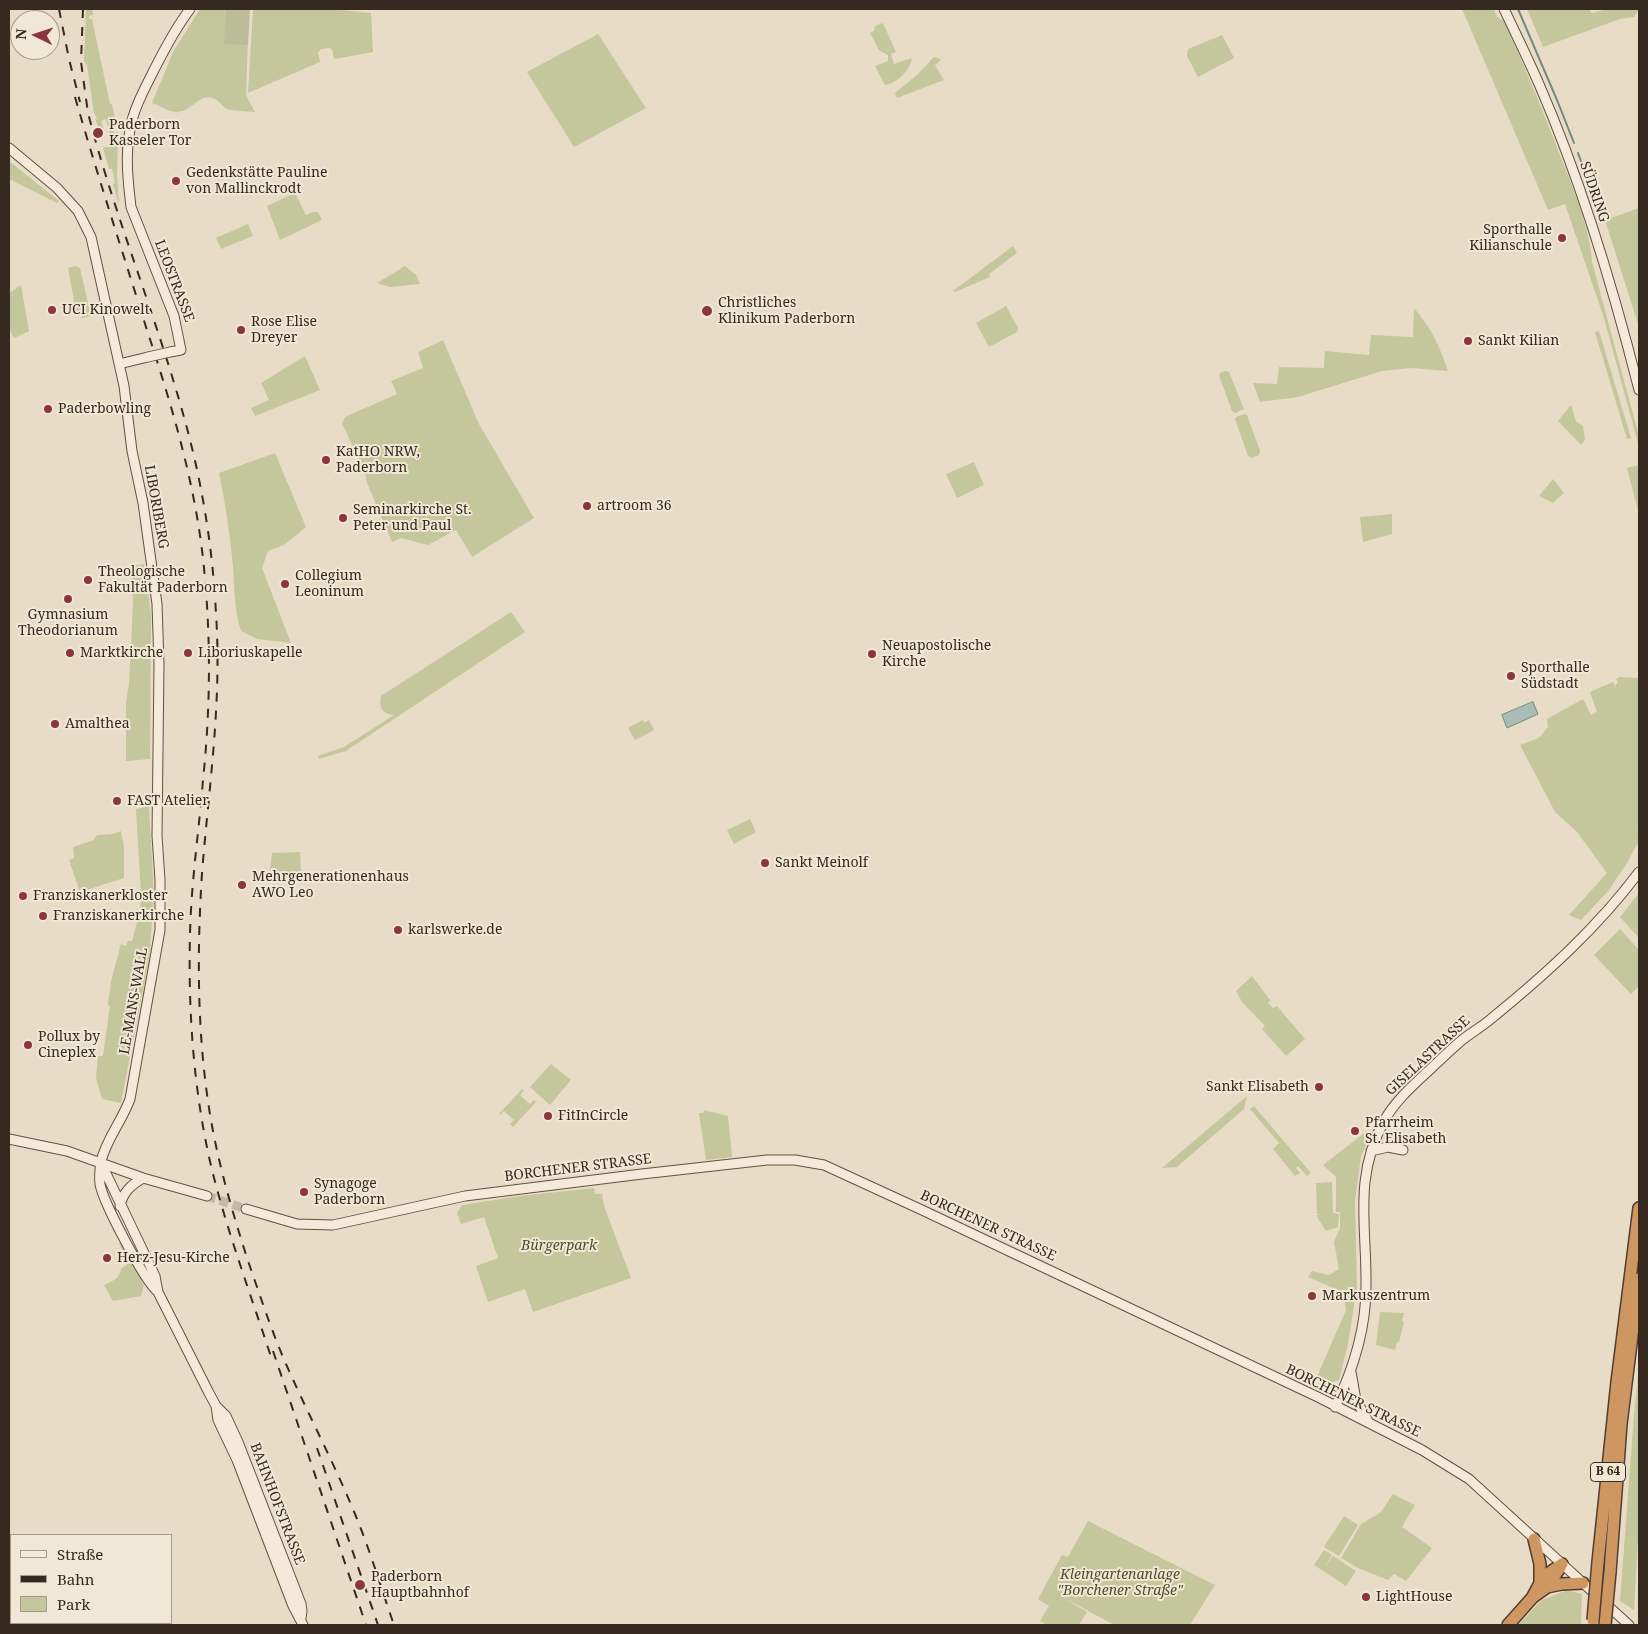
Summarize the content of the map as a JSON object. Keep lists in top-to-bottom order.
{
  "streets": {
    "highway": ["B 64"],
    "main road": [
      "SÜDRING",
      "LEOSTRASSE",
      "LIBORIBERG",
      "LE-MANS-WALL",
      "GISELASTRASSE",
      "BORCHENER STRASSE",
      "BAHNHOFSTRASSE"
    ]
  },
  "crossings": [
    ["LEOSTRASSE", "LIBORIBERG"],
    ["LIBORIBERG", "LE-MANS-WALL"],
    ["LE-MANS-WALL", "BAHNHOFSTRASSE"],
    ["GISELASTRASSE", "BORCHENER STRASSE"]
  ],
  "parks": ["Bürgerpark", "Kleingartenanlage \"Borchener Straße\""],
  "places": [
    "Paderborn Kasseler Tor",
    "Gedenkstätte Pauline von Mallinckrodt",
    "Sporthalle Kilianschule",
    "UCI Kinowelt",
    "Christliches Klinikum Paderborn",
    "Rose Elise Dreyer",
    "Sankt Kilian",
    "Paderbowling",
    "KatHO NRW, Paderborn",
    "artroom 36",
    "Seminarkirche St. Peter und Paul",
    "Theologische Fakultät Paderborn",
    "Collegium Leoninum",
    "Gymnasium Theodorianum",
    "Marktkirche",
    "Liboriuskapelle",
    "Neuapostolische Kirche",
    "Sporthalle Südstadt",
    "Amalthea",
    "FAST Atelier",
    "Sankt Meinolf",
    "Mehrgenerationenhaus AWO Leo",
    "Franziskanerkloster",
    "Franziskanerkirche",
    "karlswerke.de",
    "Pollux by Cineplex",
    "Sankt Elisabeth",
    "FitInCircle",
    "Pfarrheim St. Elisabeth",
    "Synagoge Paderborn",
    "Herz-Jesu-Kirche",
    "Markuszentrum",
    "Paderborn Hauptbahnhof",
    "LightHouse"
  ],
  "legend": ["Straße", "Bahn", "Park"],
  "north": "left"
}
